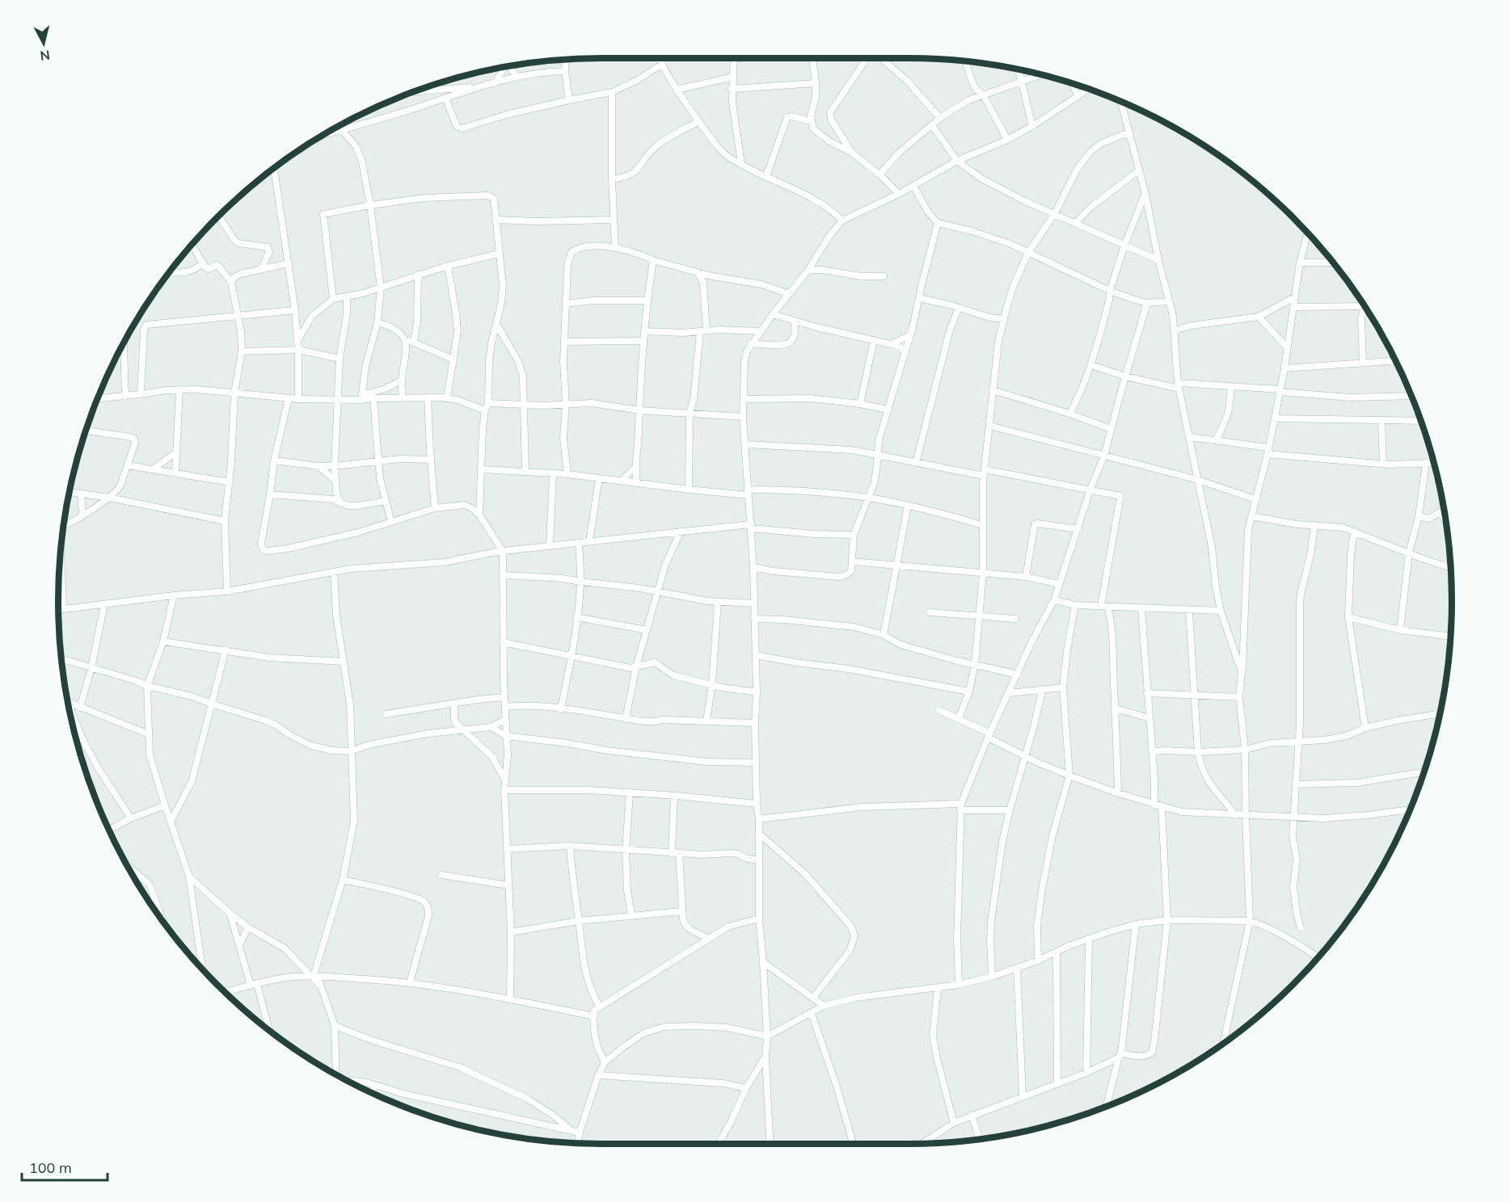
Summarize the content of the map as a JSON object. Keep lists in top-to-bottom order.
{
  "scale_bar": "100 m",
  "north": "bottom"
}
